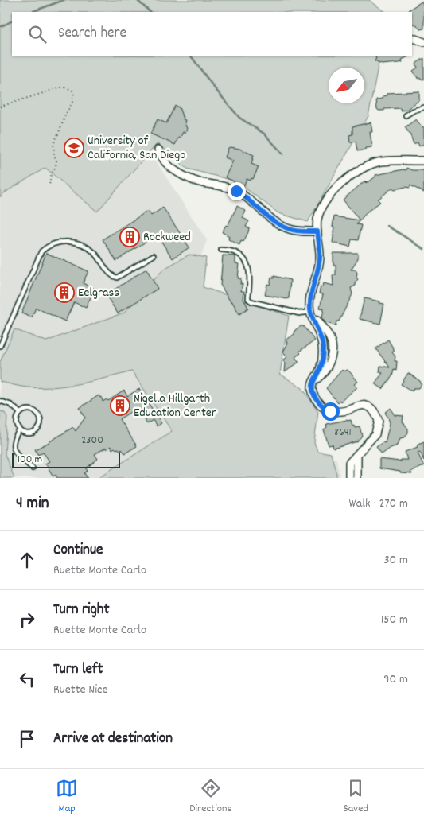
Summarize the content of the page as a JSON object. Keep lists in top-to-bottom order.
{
  "places": {
    "school or university": ["University of California, San Diego"],
    "building": ["Rockweed", "Eelgrass", "Nigella Hillgarth Education Center"]
  },
  "house_numbers": ["8641", "2300"],
  "scale_bar": "100 m",
  "north": "bottom left",
  "page": {
    "search": "Search here",
    "scale": "100 m",
    "heading": ["4 min", "Walk · 270 m"],
    "list": [
      ["Continue", "Ruette Monte Carlo", "30 m"],
      ["Turn right", "Ruette Monte Carlo", "150 m"],
      ["Turn left", "Ruette Nice", "90 m"],
      "Arrive at destination"
    ],
    "nav": ["Map", "Directions", "Saved"]
  }
}
